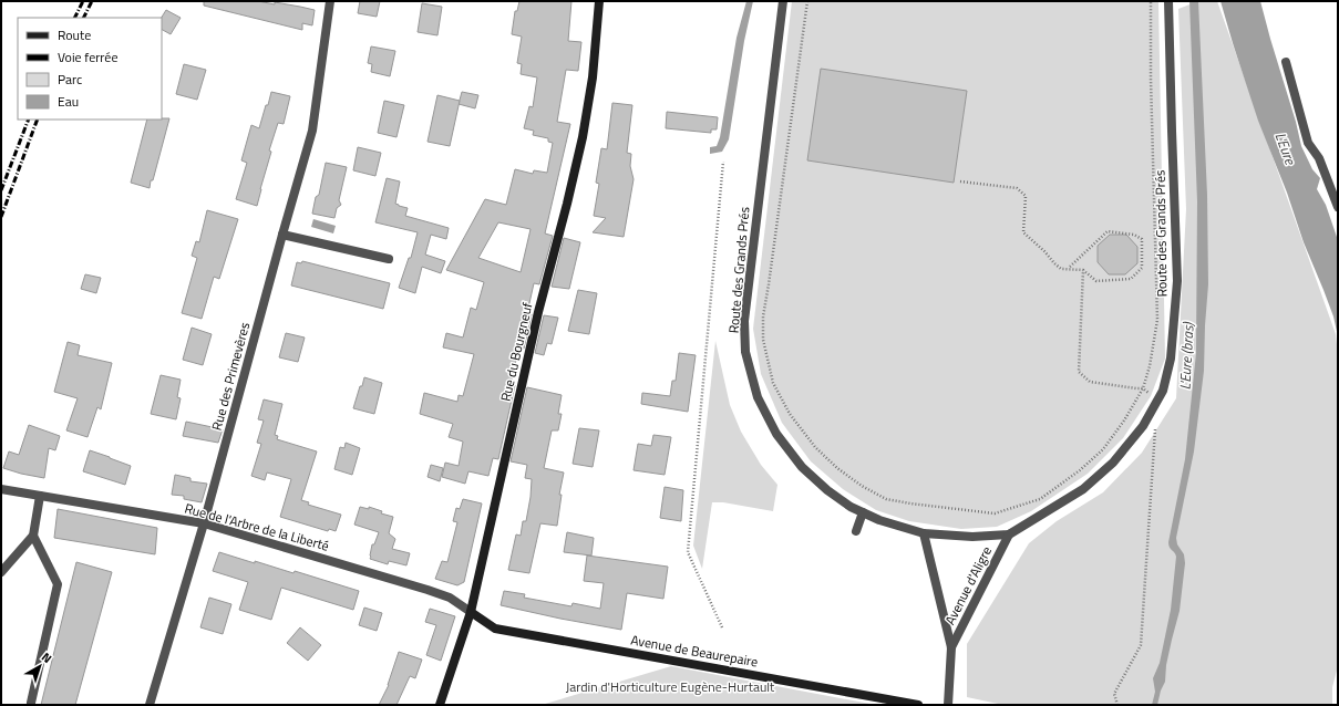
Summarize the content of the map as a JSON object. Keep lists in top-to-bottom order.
{
  "streets": {
    "main road": ["Rue du Bourgneuf", "Avenue de Beaurepaire"],
    "street": [
      "Route des Grands Prés",
      "Rue des Primevères",
      "Rue de l'Arbre de la Liberté",
      "Avenue d'Aligre"
    ]
  },
  "crossings": [
    ["Route des Grands Prés", "Avenue d'Aligre"],
    ["Rue du Bourgneuf", "Rue de l'Arbre de la Liberté"],
    ["Rue du Bourgneuf", "Avenue de Beaurepaire"],
    ["Rue des Primevères", "Rue de l'Arbre de la Liberté"],
    ["Rue de l'Arbre de la Liberté", "Avenue de Beaurepaire"]
  ],
  "water": ["L'Eure", "L'Eure (bras)"],
  "parks": ["Jardin d'Horticulture Eugène-Hurtault"],
  "legend": [
    "Route",
    "Voie ferrée",
    "Parc",
    "Eau"
  ],
  "north": "top right"
}
